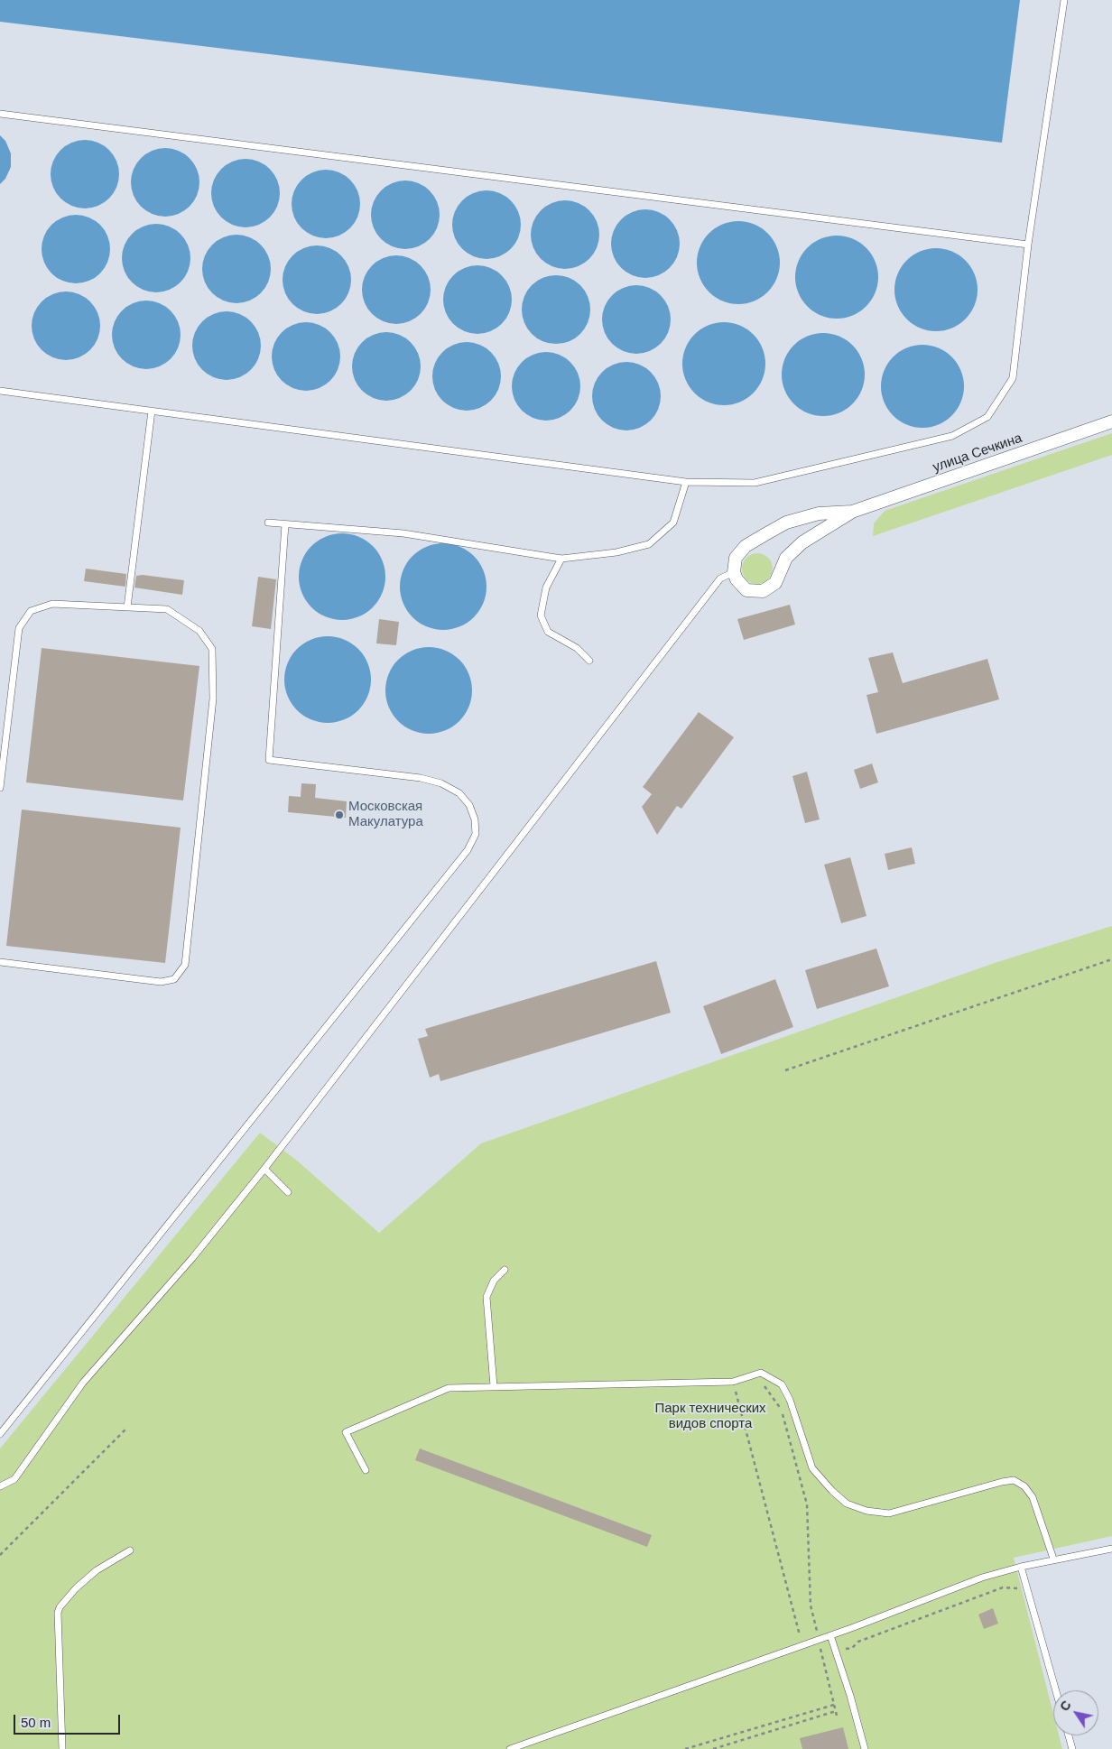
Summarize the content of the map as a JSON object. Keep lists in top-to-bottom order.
{
  "streets": {
    "street": ["улица Сечкина"]
  },
  "parks": ["Парк технических видов спорта"],
  "places": ["Московская Макулатура"],
  "scale_bar": "50 m",
  "north": "top left"
}
